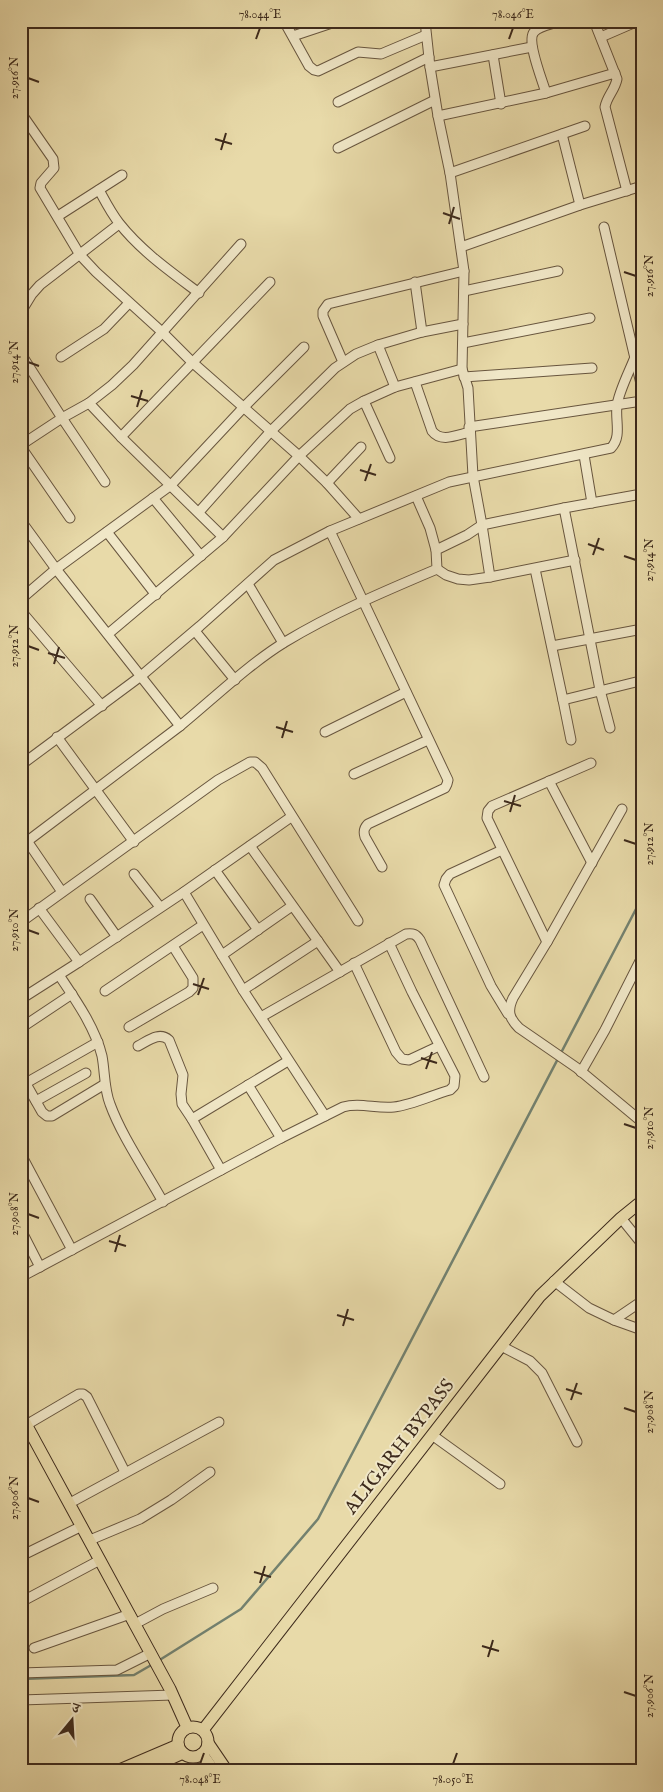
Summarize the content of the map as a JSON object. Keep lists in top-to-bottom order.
{
  "streets": {
    "main road": ["ALIGARH BYPASS"]
  },
  "north": "top",
  "coordinates": [
    "78.044°E",
    "78.046°E",
    "27.916°N",
    "27.914°N",
    "27.912°N",
    "27.910°N",
    "27.908°N",
    "27.906°N",
    "78.048°E",
    "78.050°E"
  ]
}
